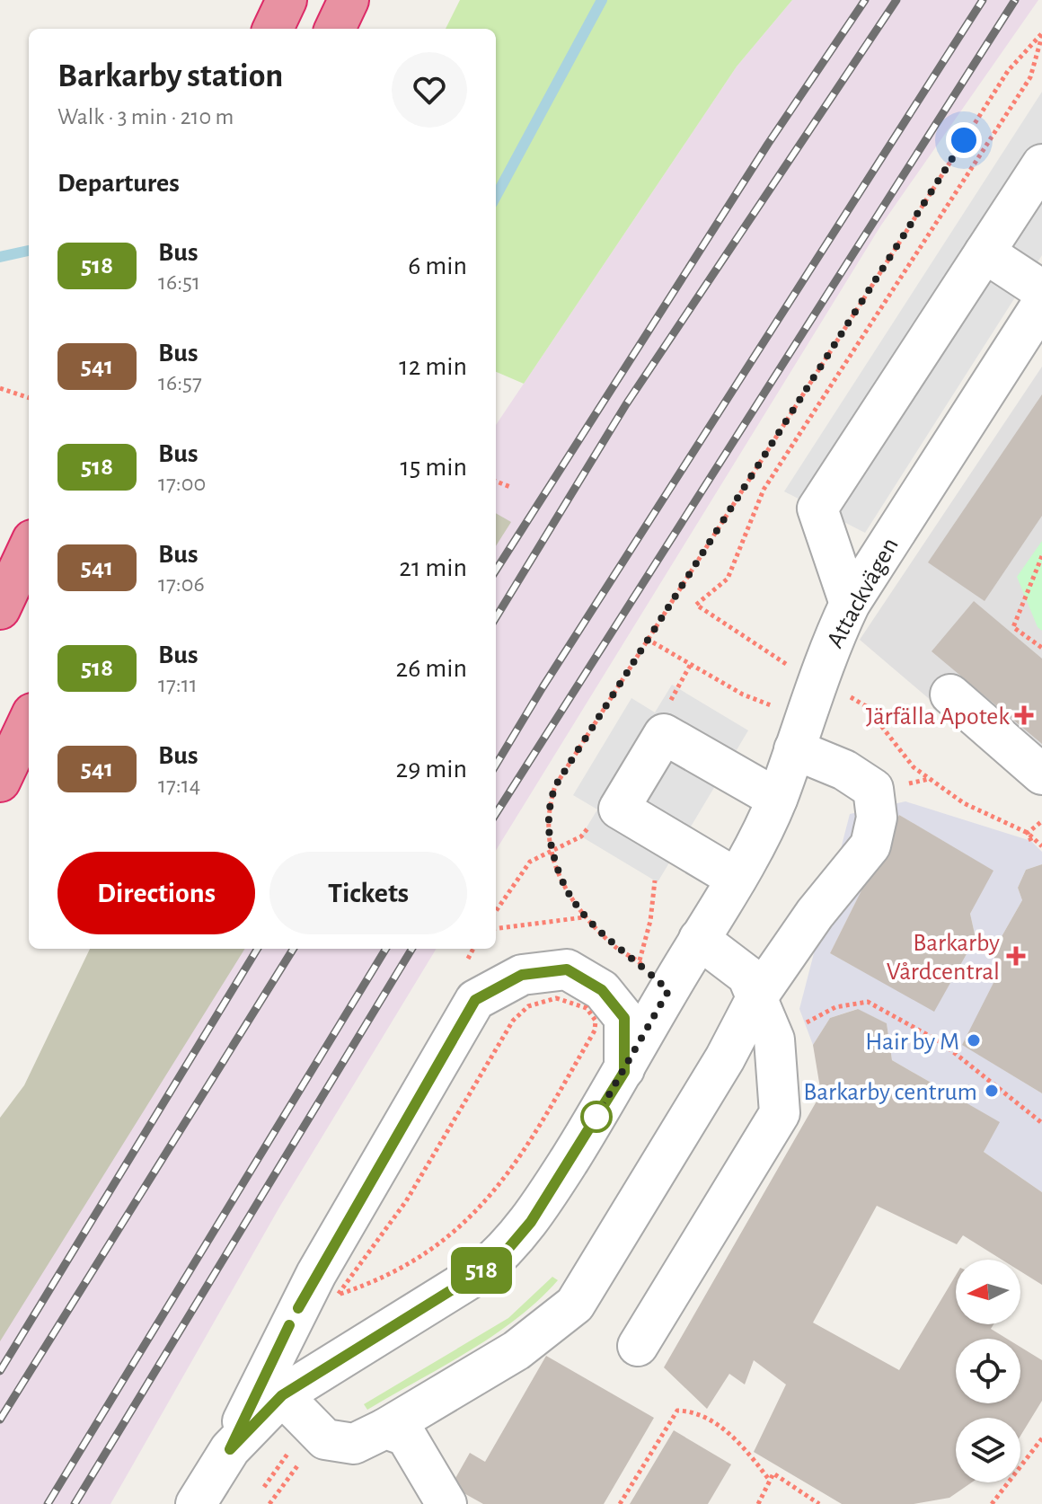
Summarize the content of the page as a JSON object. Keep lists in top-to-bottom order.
{
  "streets": {
    "street": ["Attackvägen"]
  },
  "places": {
    "health": ["Järfälla Apotek", "Barkarby Vårdcentral"],
    "other": ["Hair by M", "Barkarby centrum"]
  },
  "lines": ["bus line 518"],
  "north": "left",
  "page": {
    "on_map": "518",
    "heading": [
      ["Barkarby station", "Walk · 3 min · 210 m"],
      "Departures"
    ],
    "list": [
      {
        "mark": "518",
        "name": "Bus",
        "note": "16:51",
        "value": "6 min"
      },
      {
        "mark": "541",
        "name": "Bus",
        "note": "16:57",
        "value": "12 min"
      },
      {
        "mark": "518",
        "name": "Bus",
        "note": "17:00",
        "value": "15 min"
      },
      {
        "mark": "541",
        "name": "Bus",
        "note": "17:06",
        "value": "21 min"
      },
      {
        "mark": "518",
        "name": "Bus",
        "note": "17:11",
        "value": "26 min"
      },
      {
        "mark": "541",
        "name": "Bus",
        "note": "17:14",
        "value": "29 min"
      }
    ],
    "buttons": ["Directions", "Tickets"]
  }
}
